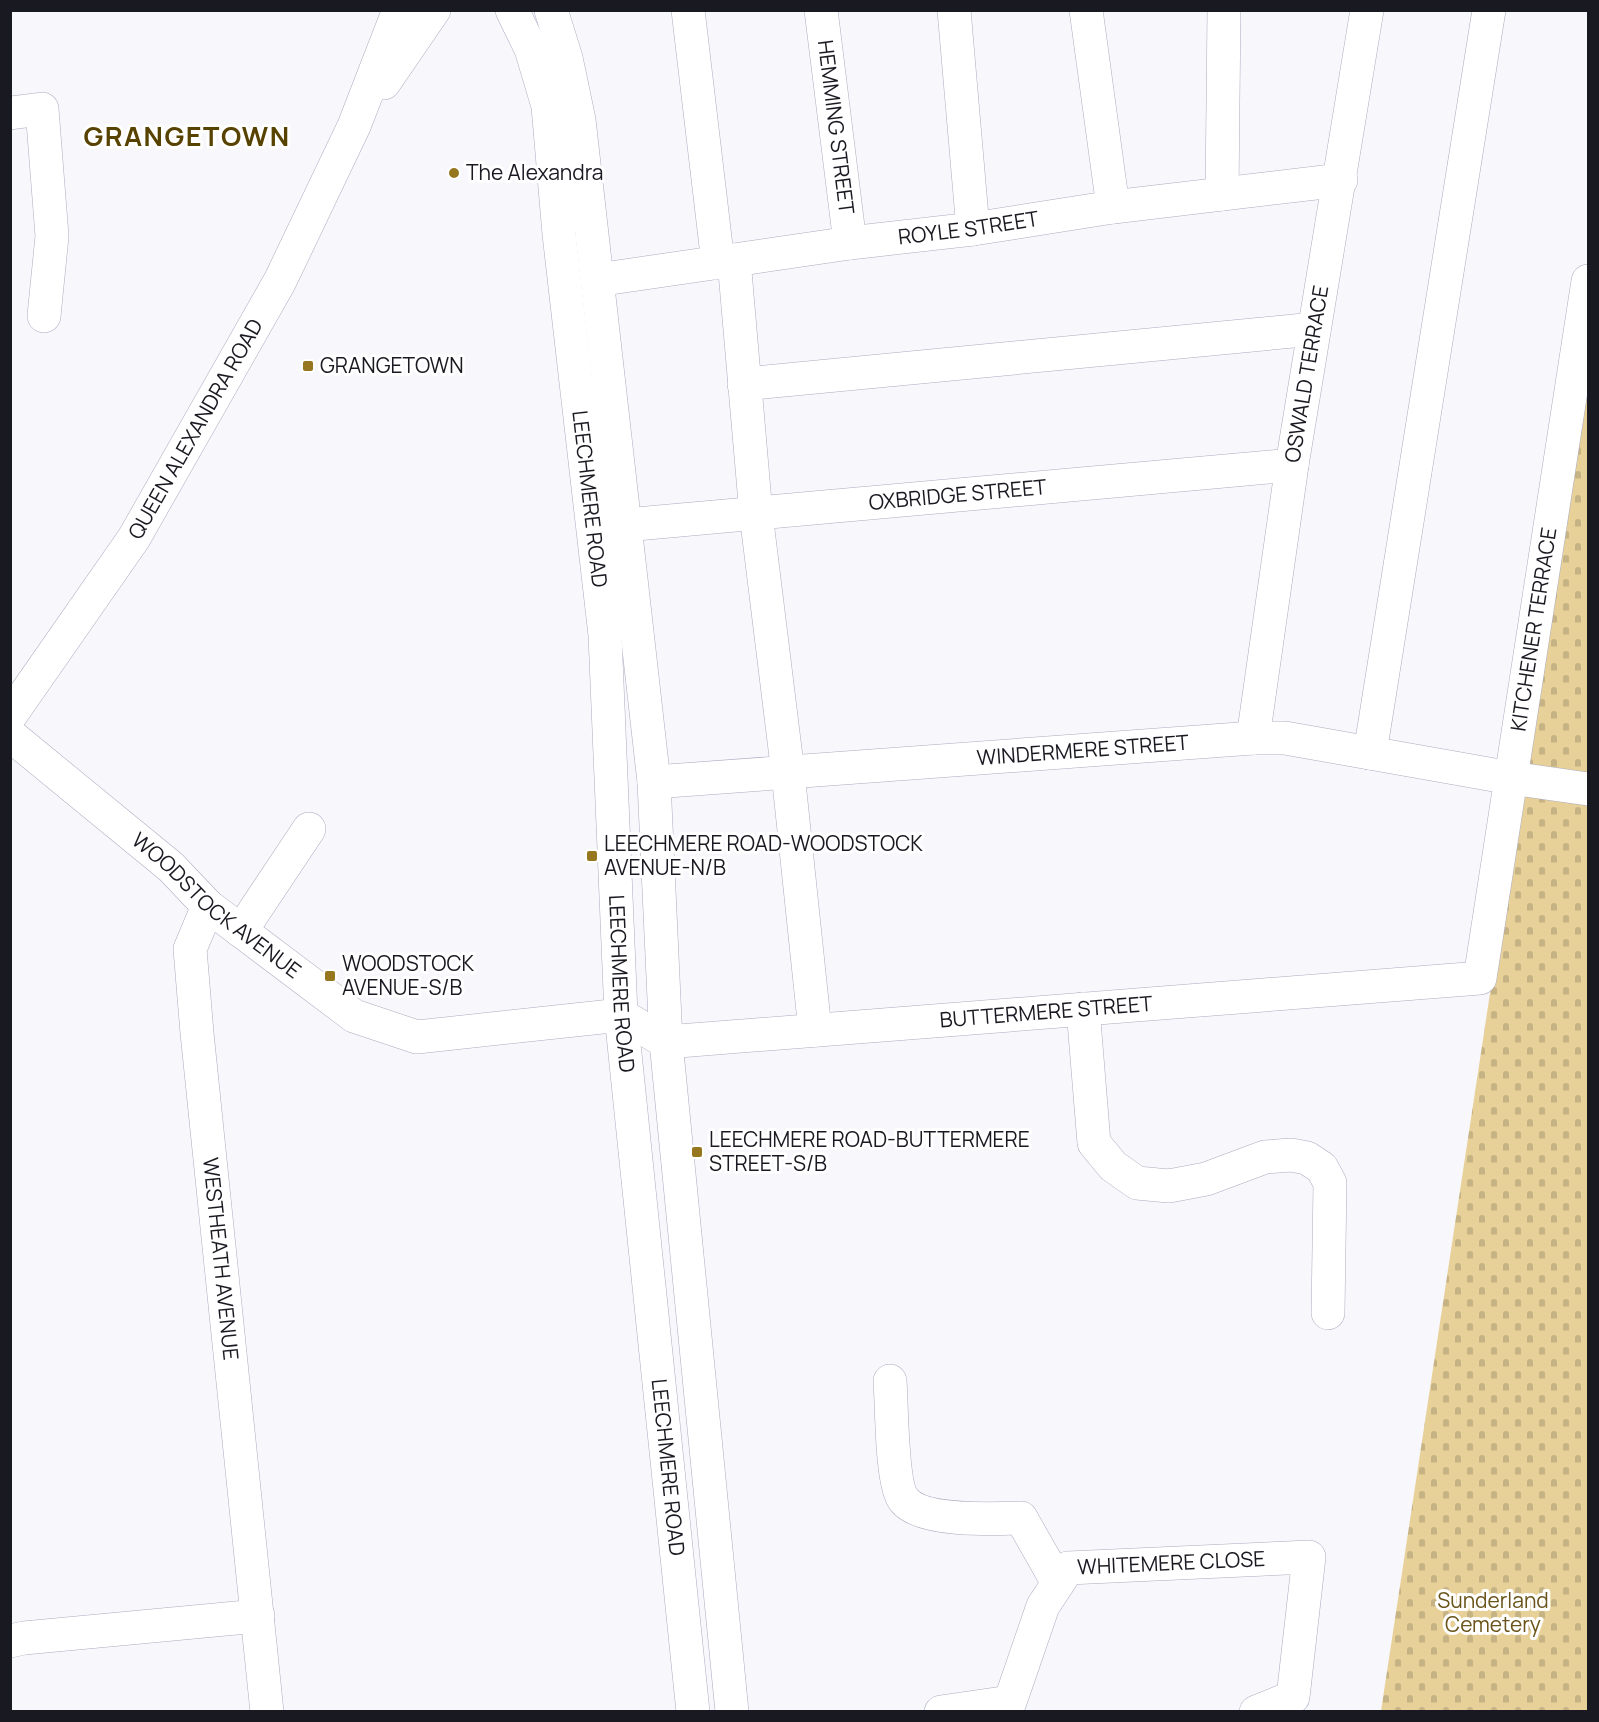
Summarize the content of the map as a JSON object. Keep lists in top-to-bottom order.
{
  "streets": {
    "street": [
      "HEMMING STREET",
      "ROYLE STREET",
      "OSWALD TERRACE",
      "QUEEN ALEXANDRA ROAD",
      "OXBRIDGE STREET",
      "LEECHMERE ROAD",
      "KITCHENER TERRACE",
      "WINDERMERE STREET",
      "WOODSTOCK AVENUE",
      "BUTTERMERE STREET",
      "WESTHEATH AVENUE",
      "WHITEMERE CLOSE"
    ]
  },
  "crossings": [
    ["HEMMING STREET", "ROYLE STREET"],
    ["ROYLE STREET", "OSWALD TERRACE"],
    ["ROYLE STREET", "LEECHMERE ROAD"],
    ["OSWALD TERRACE", "OXBRIDGE STREET"],
    ["OSWALD TERRACE", "WINDERMERE STREET"],
    ["OXBRIDGE STREET", "LEECHMERE ROAD"],
    ["LEECHMERE ROAD", "WINDERMERE STREET"],
    ["LEECHMERE ROAD", "WOODSTOCK AVENUE"],
    ["LEECHMERE ROAD", "BUTTERMERE STREET"],
    ["KITCHENER TERRACE", "WINDERMERE STREET"],
    ["KITCHENER TERRACE", "BUTTERMERE STREET"],
    ["WOODSTOCK AVENUE", "WESTHEATH AVENUE"]
  ],
  "districts": ["GRANGETOWN"],
  "parks": ["Sunderland Cemetery"],
  "places": {
    "other": ["The Alexandra"],
    "transit": [
      "GRANGETOWN",
      "LEECHMERE ROAD-WOODSTOCK AVENUE-N/B",
      "WOODSTOCK AVENUE-S/B",
      "LEECHMERE ROAD-BUTTERMERE STREET-S/B"
    ]
  }
}
